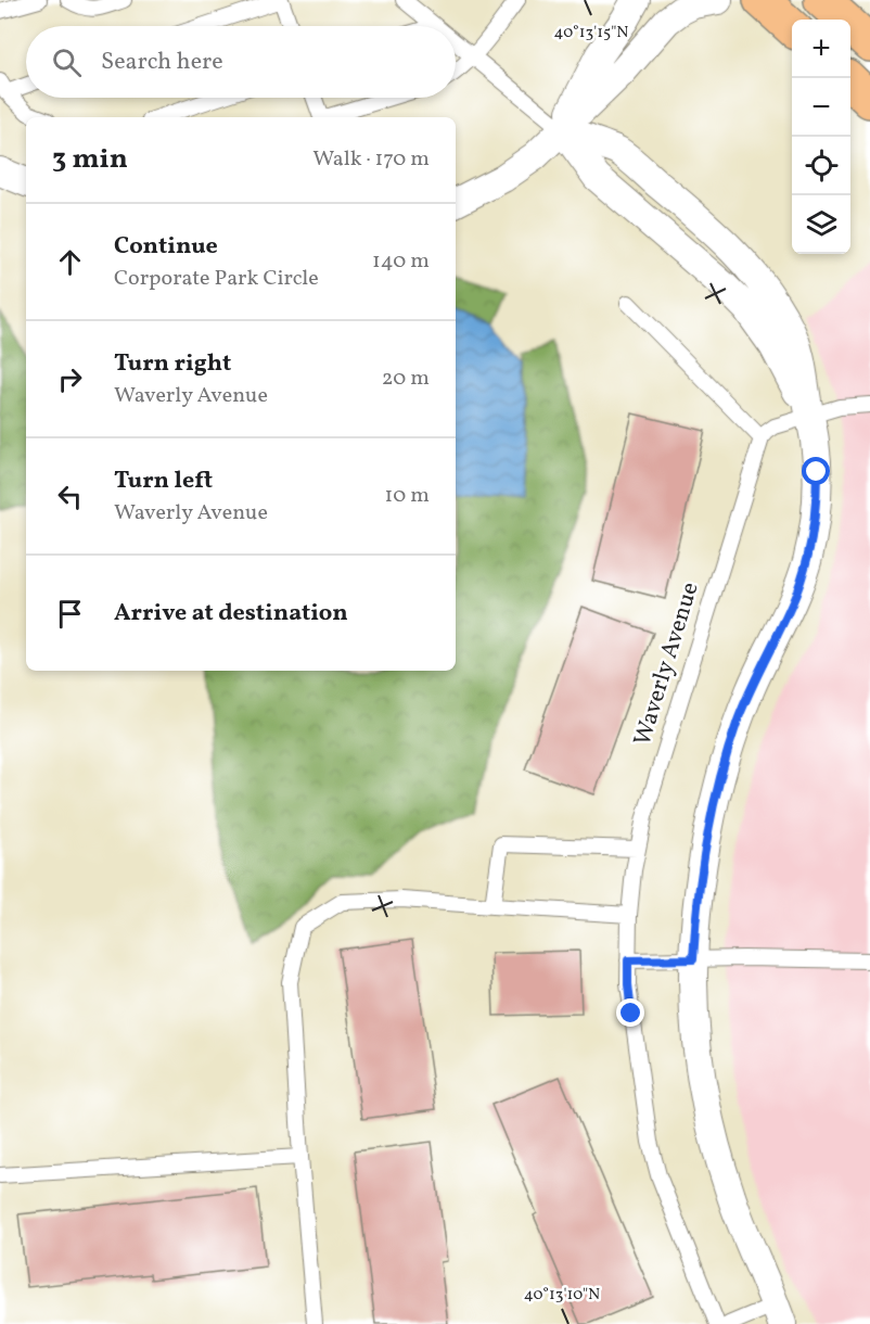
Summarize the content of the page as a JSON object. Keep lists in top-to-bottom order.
{
  "streets": {
    "lane": ["Waverly Avenue"]
  },
  "page": {
    "map_buttons": ["+", "−"],
    "search": "Search here",
    "heading": ["3 min", "Walk · 170 m"],
    "list": [
      ["Continue", "Corporate Park Circle", "140 m"],
      ["Turn right", "Waverly Avenue", "20 m"],
      ["Turn left", "Waverly Avenue", "10 m"],
      "Arrive at destination"
    ]
  },
  "coordinates": ["40°13'15\"N", "40°13'10\"N"]
}
